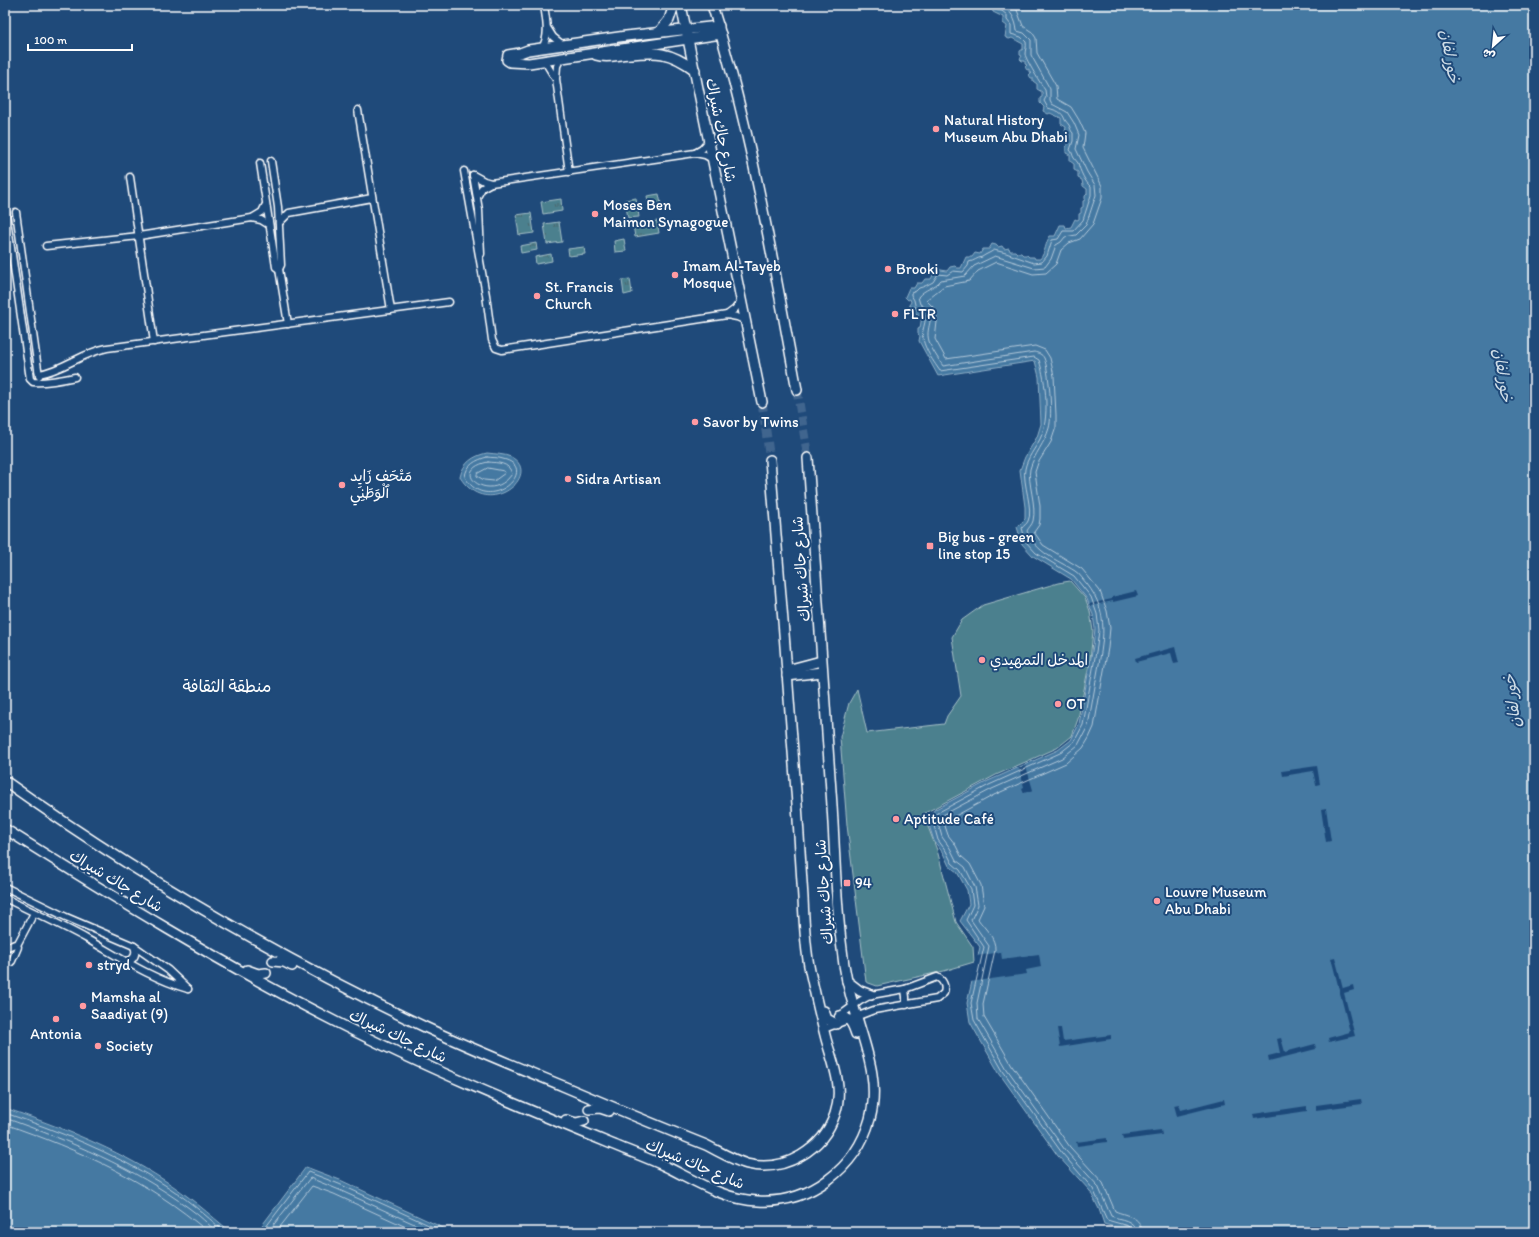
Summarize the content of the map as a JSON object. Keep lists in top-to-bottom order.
{
  "streets": {
    "street": ["شارع جاك شيراك"]
  },
  "districts": ["منطقة الثقافة"],
  "water": ["خور لفان"],
  "places": {
    "other": [
      "Natural History Museum Abu Dhabi",
      "Moses Ben Maimon Synagogue",
      "Brooki",
      "Imam Al-Tayeb Mosque",
      "St. Francis Church",
      "FLTR",
      "Savor by Twins",
      "Sidra Artisan",
      "مَتْحَف زَايِد ٱلْوَطَنِي",
      "المدخل التمهيدي",
      "OT",
      "Aptitude Café",
      "Louvre Museum Abu Dhabi",
      "stryd",
      "Mamsha al Saadiyat (9)",
      "Antonia",
      "Society"
    ],
    "transit": ["Big bus - green line stop 15", "94"]
  },
  "scale_bar": "100 m",
  "north": "bottom left"
}
